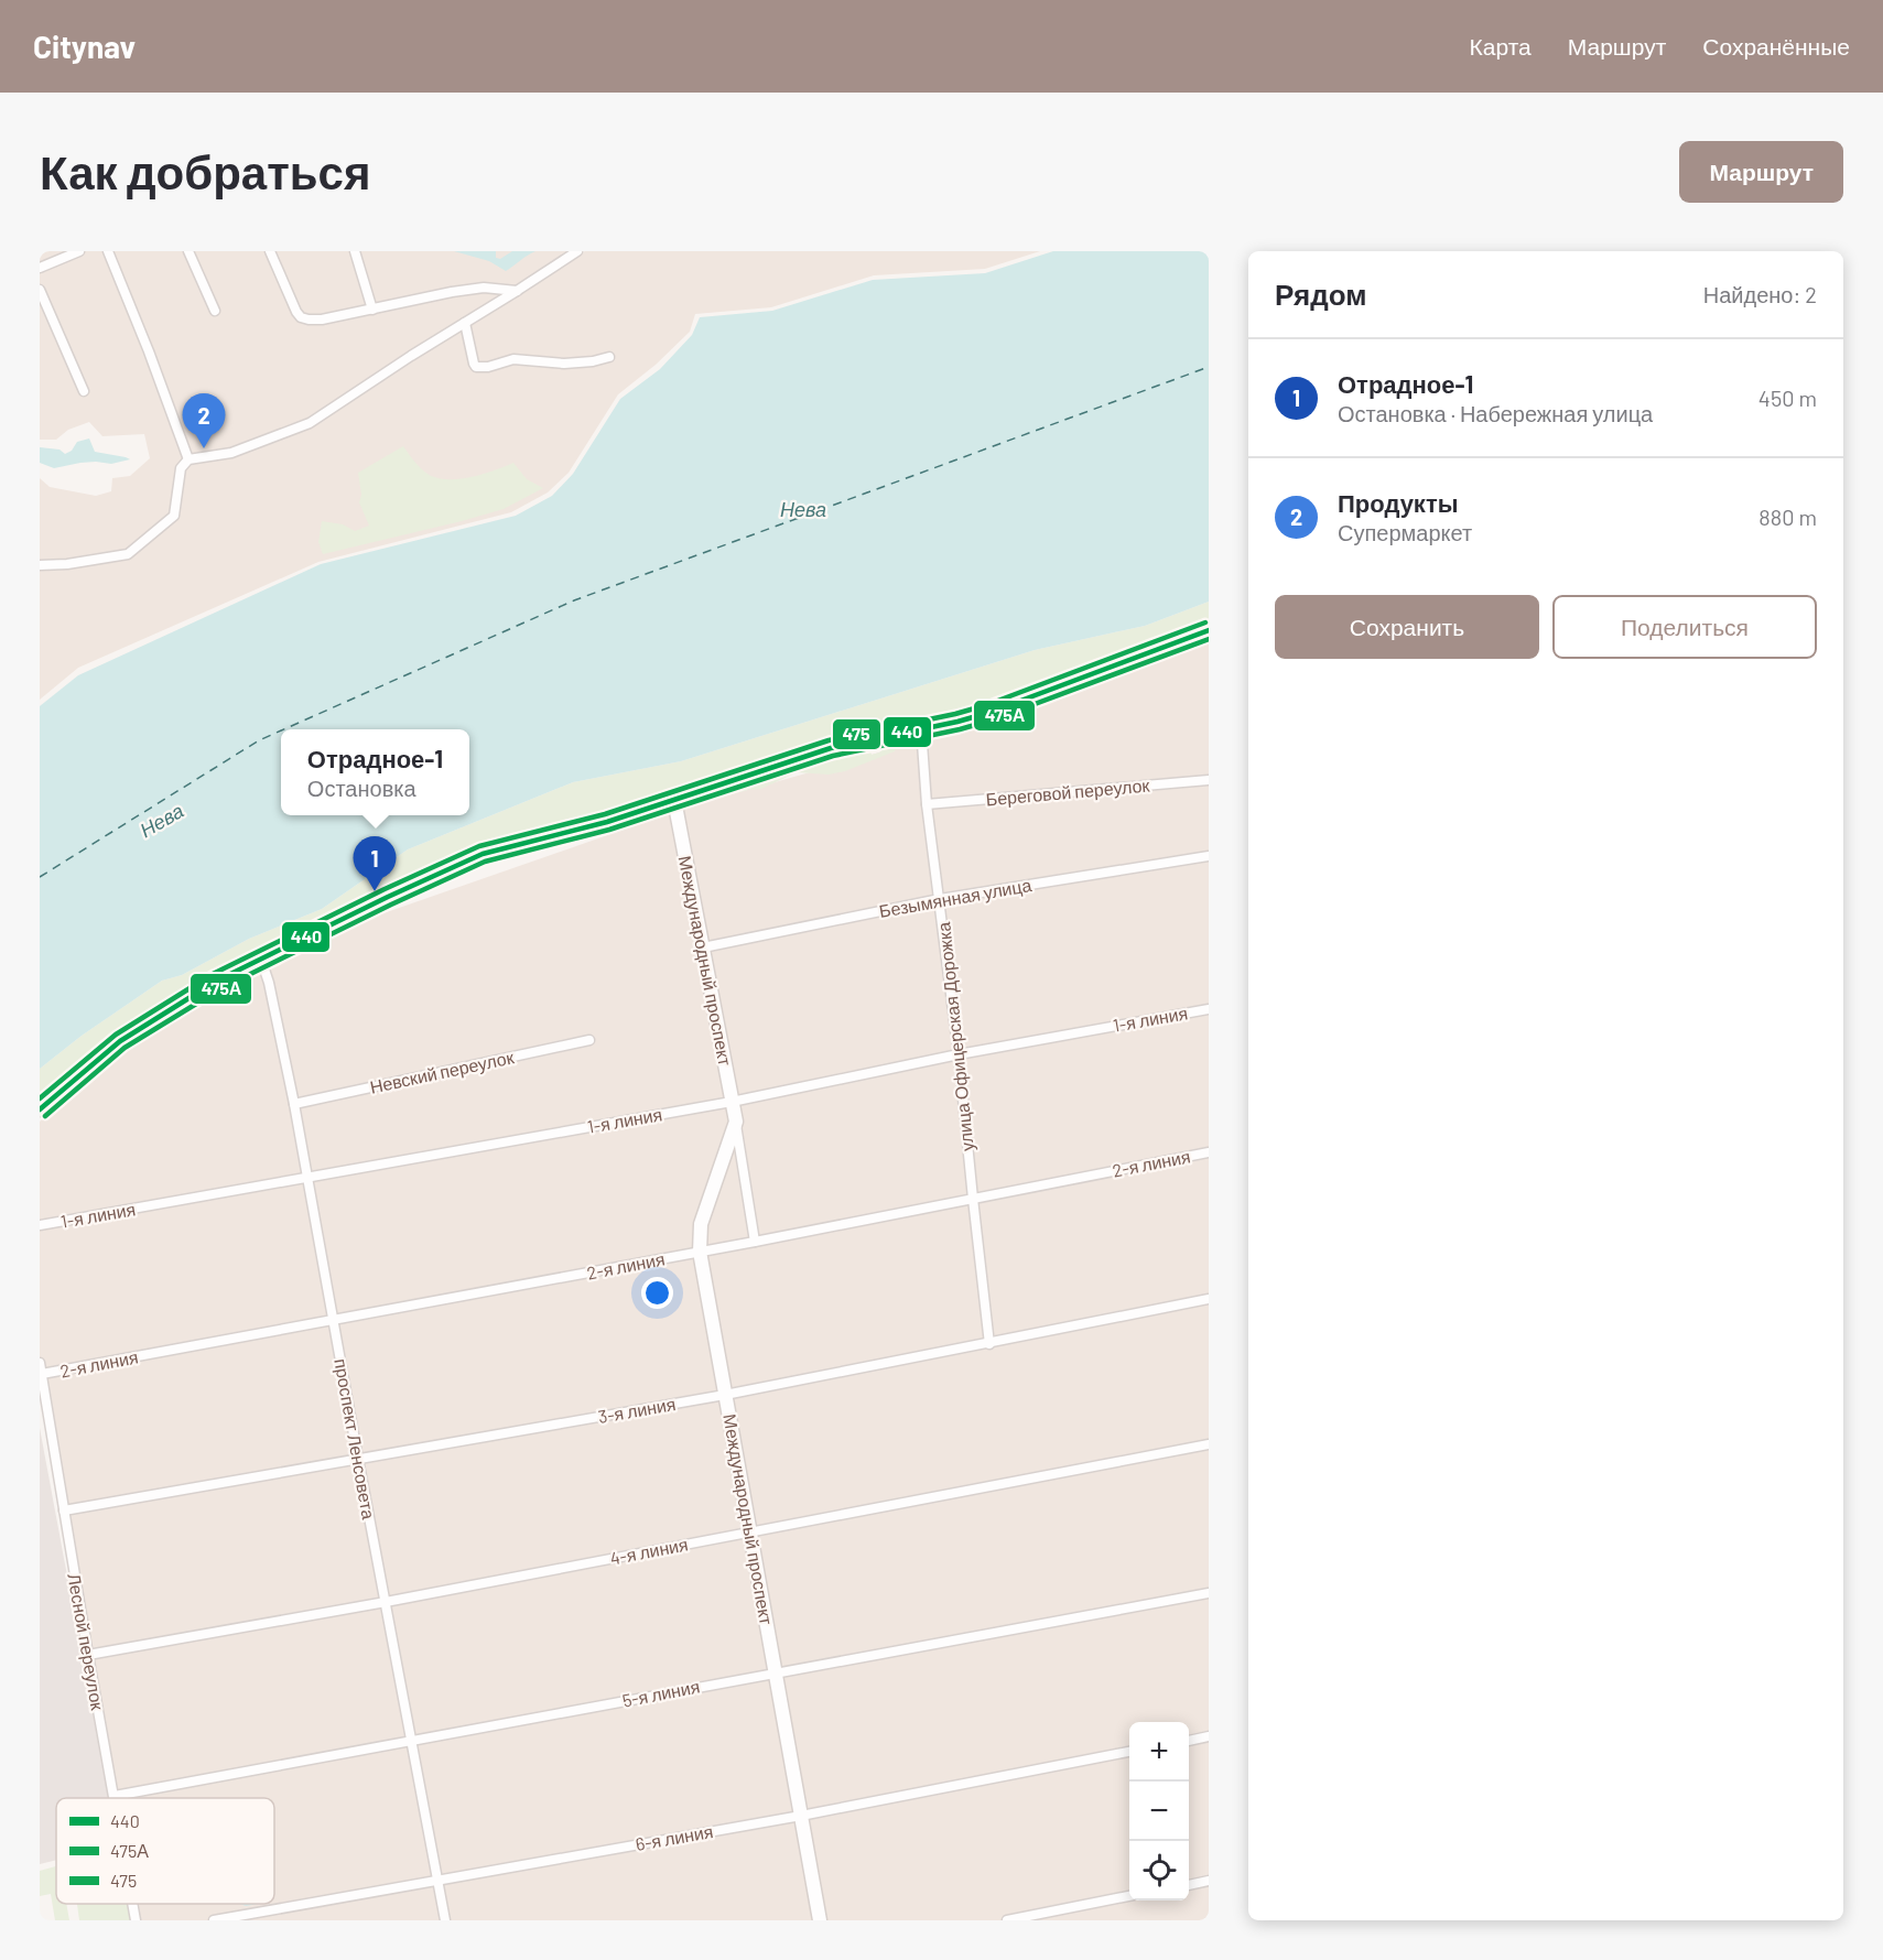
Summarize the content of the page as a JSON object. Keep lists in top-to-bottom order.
{
  "streets": {
    "street": [
      "Береговой переулок",
      "Безымянная улица",
      "Международный проспект",
      "1-я линия",
      "улица Офицерская Дорожка",
      "Невский переулок",
      "2-я линия",
      "3-я линия",
      "проспект Ленсовета",
      "4-я линия",
      "Лесной переулок",
      "5-я линия",
      "6-я линия"
    ]
  },
  "crossings": [
    ["Береговой переулок", "улица Офицерская Дорожка"],
    ["Безымянная улица", "Международный проспект"],
    ["Безымянная улица", "улица Офицерская Дорожка"],
    ["Международный проспект", "1-я линия"],
    ["Международный проспект", "2-я линия"],
    ["Международный проспект", "3-я линия"],
    ["Международный проспект", "4-я линия"],
    ["Международный проспект", "5-я линия"],
    ["Международный проспект", "6-я линия"],
    ["1-я линия", "улица Офицерская Дорожка"],
    ["1-я линия", "проспект Ленсовета"],
    ["улица Офицерская Дорожка", "2-я линия"],
    ["улица Офицерская Дорожка", "3-я линия"],
    ["Невский переулок", "проспект Ленсовета"],
    ["2-я линия", "проспект Ленсовета"],
    ["2-я линия", "Лесной переулок"],
    ["3-я линия", "проспект Ленсовета"],
    ["3-я линия", "Лесной переулок"],
    ["проспект Ленсовета", "4-я линия"],
    ["проспект Ленсовета", "5-я линия"],
    ["проспект Ленсовета", "6-я линия"],
    ["4-я линия", "Лесной переулок"],
    ["Лесной переулок", "5-я линия"]
  ],
  "water": ["Нева"],
  "lines": ["transit line 475", "transit line 440", "transit line 475А"],
  "legend": ["440", "475А", "475"],
  "page": {
    "header": "Citynav",
    "nav": ["Карта", "Маршрут", "Сохранённые"],
    "buttons": [
      "Маршрут",
      ["Сохранить", "Поделиться"]
    ],
    "title": "Как добраться",
    "heading": ["Рядом", "Найдено: 2"],
    "list": [
      {
        "mark": "1",
        "name": "Отрадное-1",
        "note": "Остановка · Набережная улица",
        "value": "450 m"
      },
      {
        "mark": "2",
        "name": "Продукты",
        "note": "Супермаркет",
        "value": "880 m"
      }
    ],
    "pins": ["2", "1"],
    "popup": ["Отрадное-1", "Остановка"],
    "map_buttons": ["+", "−"]
  }
}
